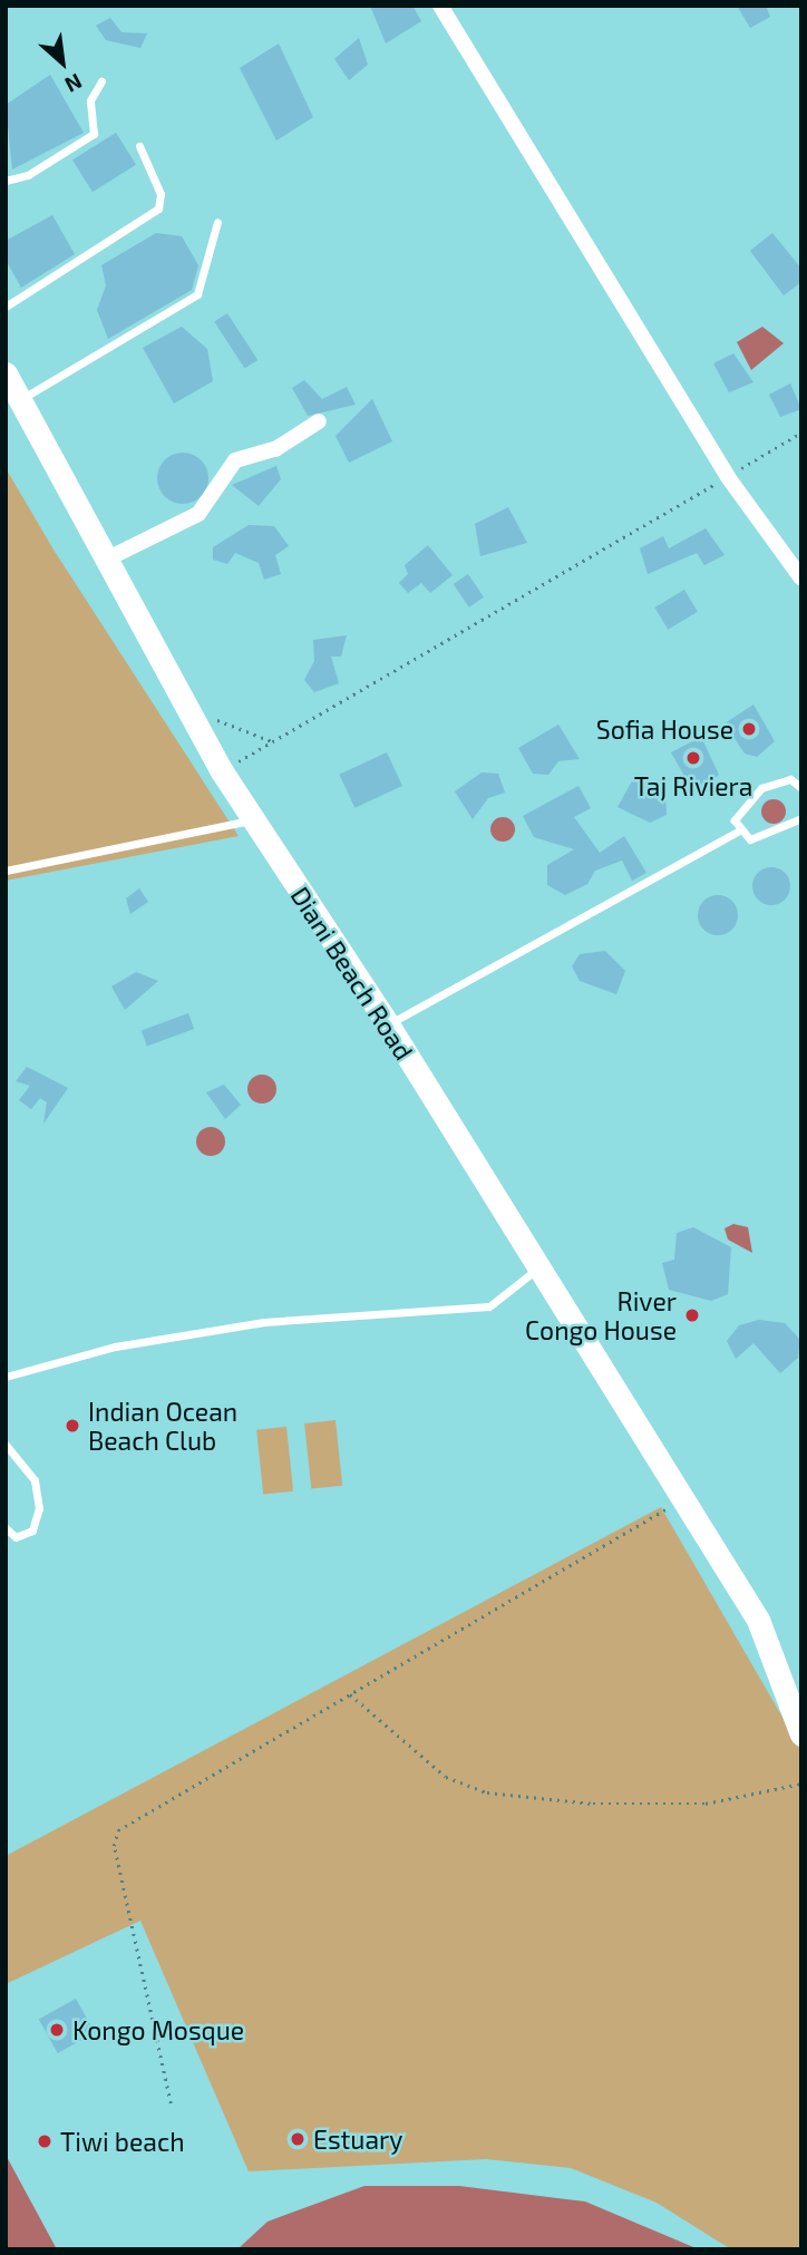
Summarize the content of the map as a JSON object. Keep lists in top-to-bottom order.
{
  "streets": {
    "main road": ["Diani Beach Road"]
  },
  "places": [
    "Sofia House",
    "Taj Riviera",
    "River Congo House",
    "Indian Ocean Beach Club",
    "Kongo Mosque",
    "Estuary",
    "Tiwi beach"
  ],
  "north": "bottom right"
}
